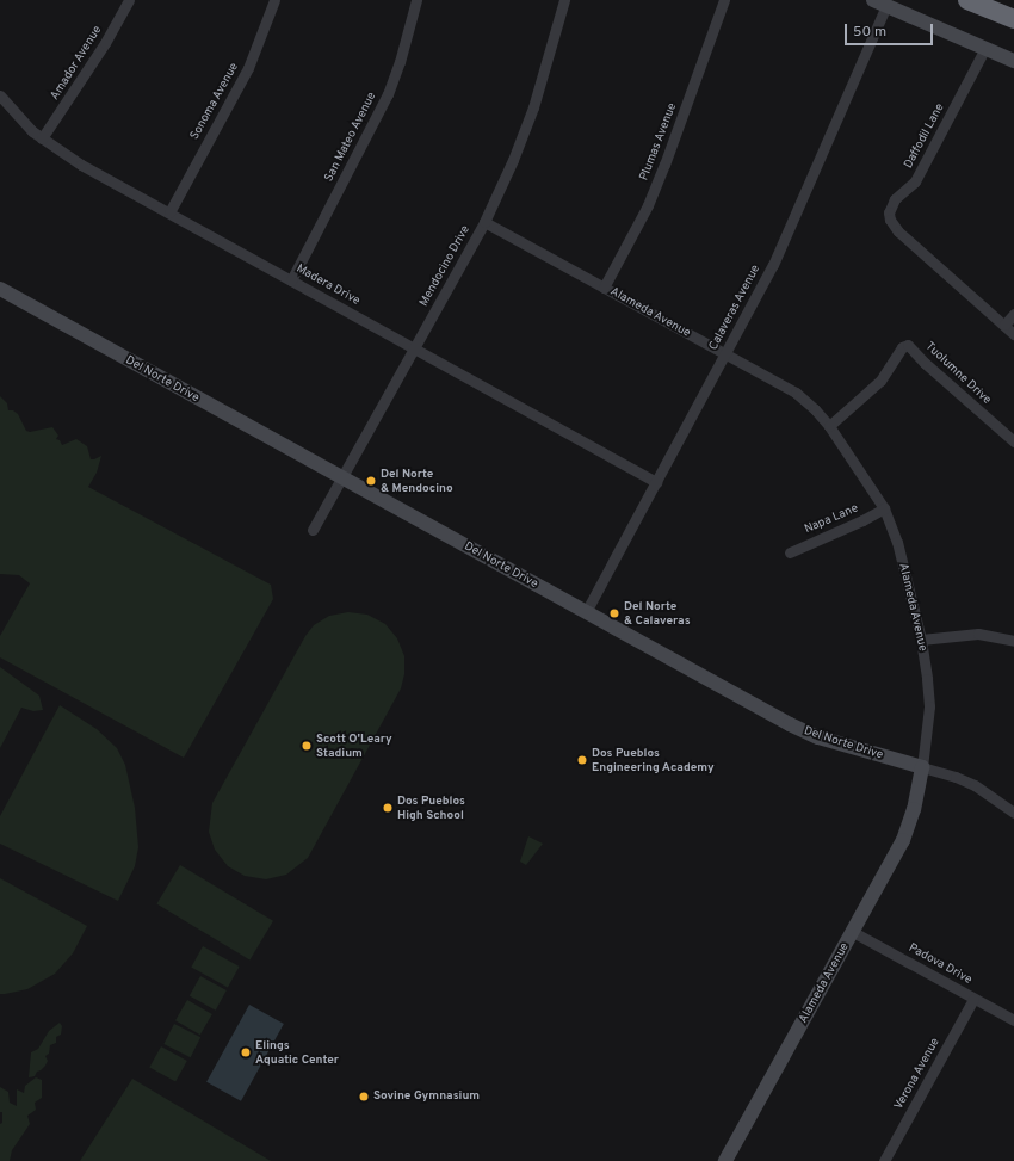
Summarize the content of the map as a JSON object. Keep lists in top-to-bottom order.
{
  "streets": {
    "street": [
      "Amador Avenue",
      "Sonoma Avenue",
      "Daffodil Lane",
      "San Mateo Avenue",
      "Plumas Avenue",
      "Mendocino Drive",
      "Madera Drive",
      "Calaveras Avenue",
      "Alameda Avenue",
      "Tuolumne Drive",
      "Del Norte Drive",
      "Napa Lane",
      "Padova Drive",
      "Verona Avenue"
    ]
  },
  "crossings": [
    ["Amador Avenue", "Madera Drive"],
    ["Sonoma Avenue", "Madera Drive"],
    ["San Mateo Avenue", "Madera Drive"],
    ["Plumas Avenue", "Alameda Avenue"],
    ["Mendocino Drive", "Madera Drive"],
    ["Mendocino Drive", "Alameda Avenue"],
    ["Mendocino Drive", "Del Norte Drive"],
    ["Madera Drive", "Calaveras Avenue"],
    ["Calaveras Avenue", "Alameda Avenue"],
    ["Calaveras Avenue", "Del Norte Drive"],
    ["Alameda Avenue", "Tuolumne Drive"],
    ["Alameda Avenue", "Del Norte Drive"],
    ["Alameda Avenue", "Napa Lane"],
    ["Alameda Avenue", "Padova Drive"],
    ["Padova Drive", "Verona Avenue"]
  ],
  "places": [
    "Del Norte & Mendocino",
    "Del Norte & Calaveras",
    "Scott O'Leary Stadium",
    "Dos Pueblos Engineering Academy",
    "Dos Pueblos High School",
    "Elings Aquatic Center",
    "Sovine Gymnasium"
  ],
  "scale_bar": "50 m"
}
